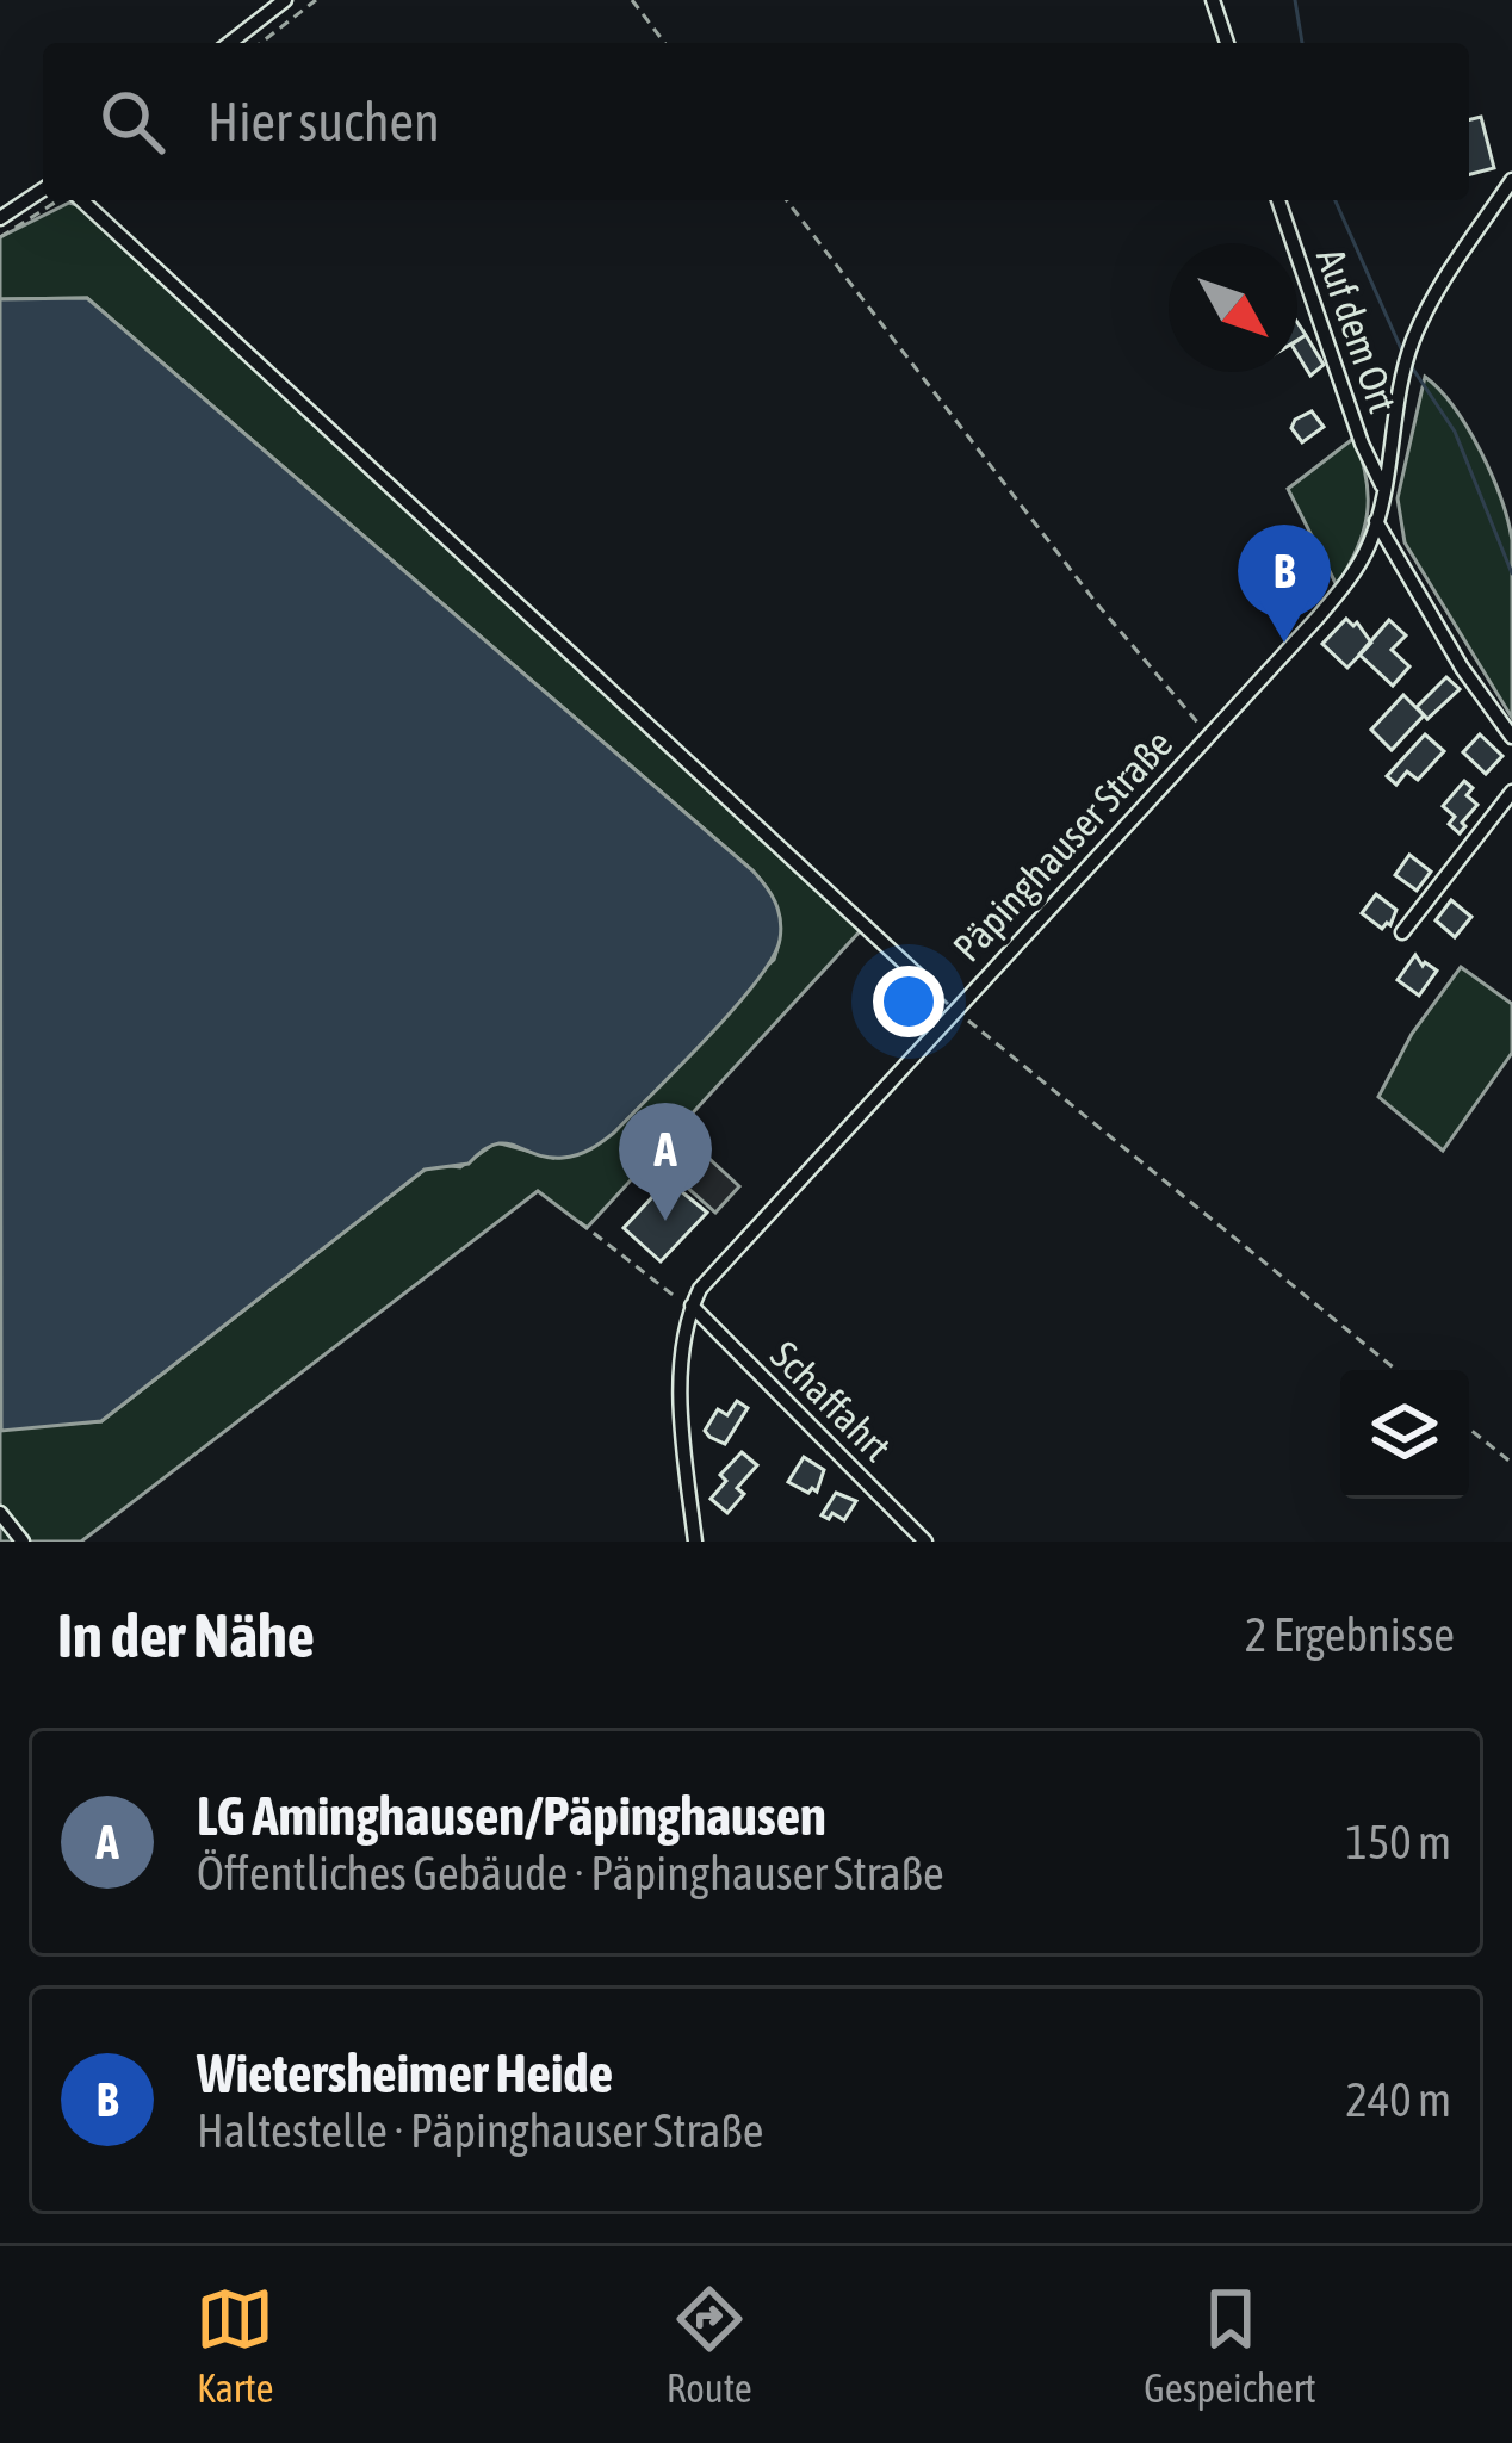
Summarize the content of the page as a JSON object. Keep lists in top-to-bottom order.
{
  "streets": {
    "street": ["Auf dem Ort", "Päpinghauser Straße", "Schaffahrt"]
  },
  "crossings": [
    ["Auf dem Ort", "Päpinghauser Straße"],
    ["Päpinghauser Straße", "Schaffahrt"]
  ],
  "north": "bottom right",
  "page": {
    "search": "Hier suchen",
    "pins": ["B", "A"],
    "heading": ["In der Nähe", "2 Ergebnisse"],
    "list": [
      {
        "mark": "A",
        "name": "LG Aminghausen/Päpinghausen",
        "note": "Öffentliches Gebäude · Päpinghauser Straße",
        "value": "150 m"
      },
      {
        "mark": "B",
        "name": "Wietersheimer Heide",
        "note": "Haltestelle · Päpinghauser Straße",
        "value": "240 m"
      }
    ],
    "nav": ["Karte", "Route", "Gespeichert"]
  }
}
